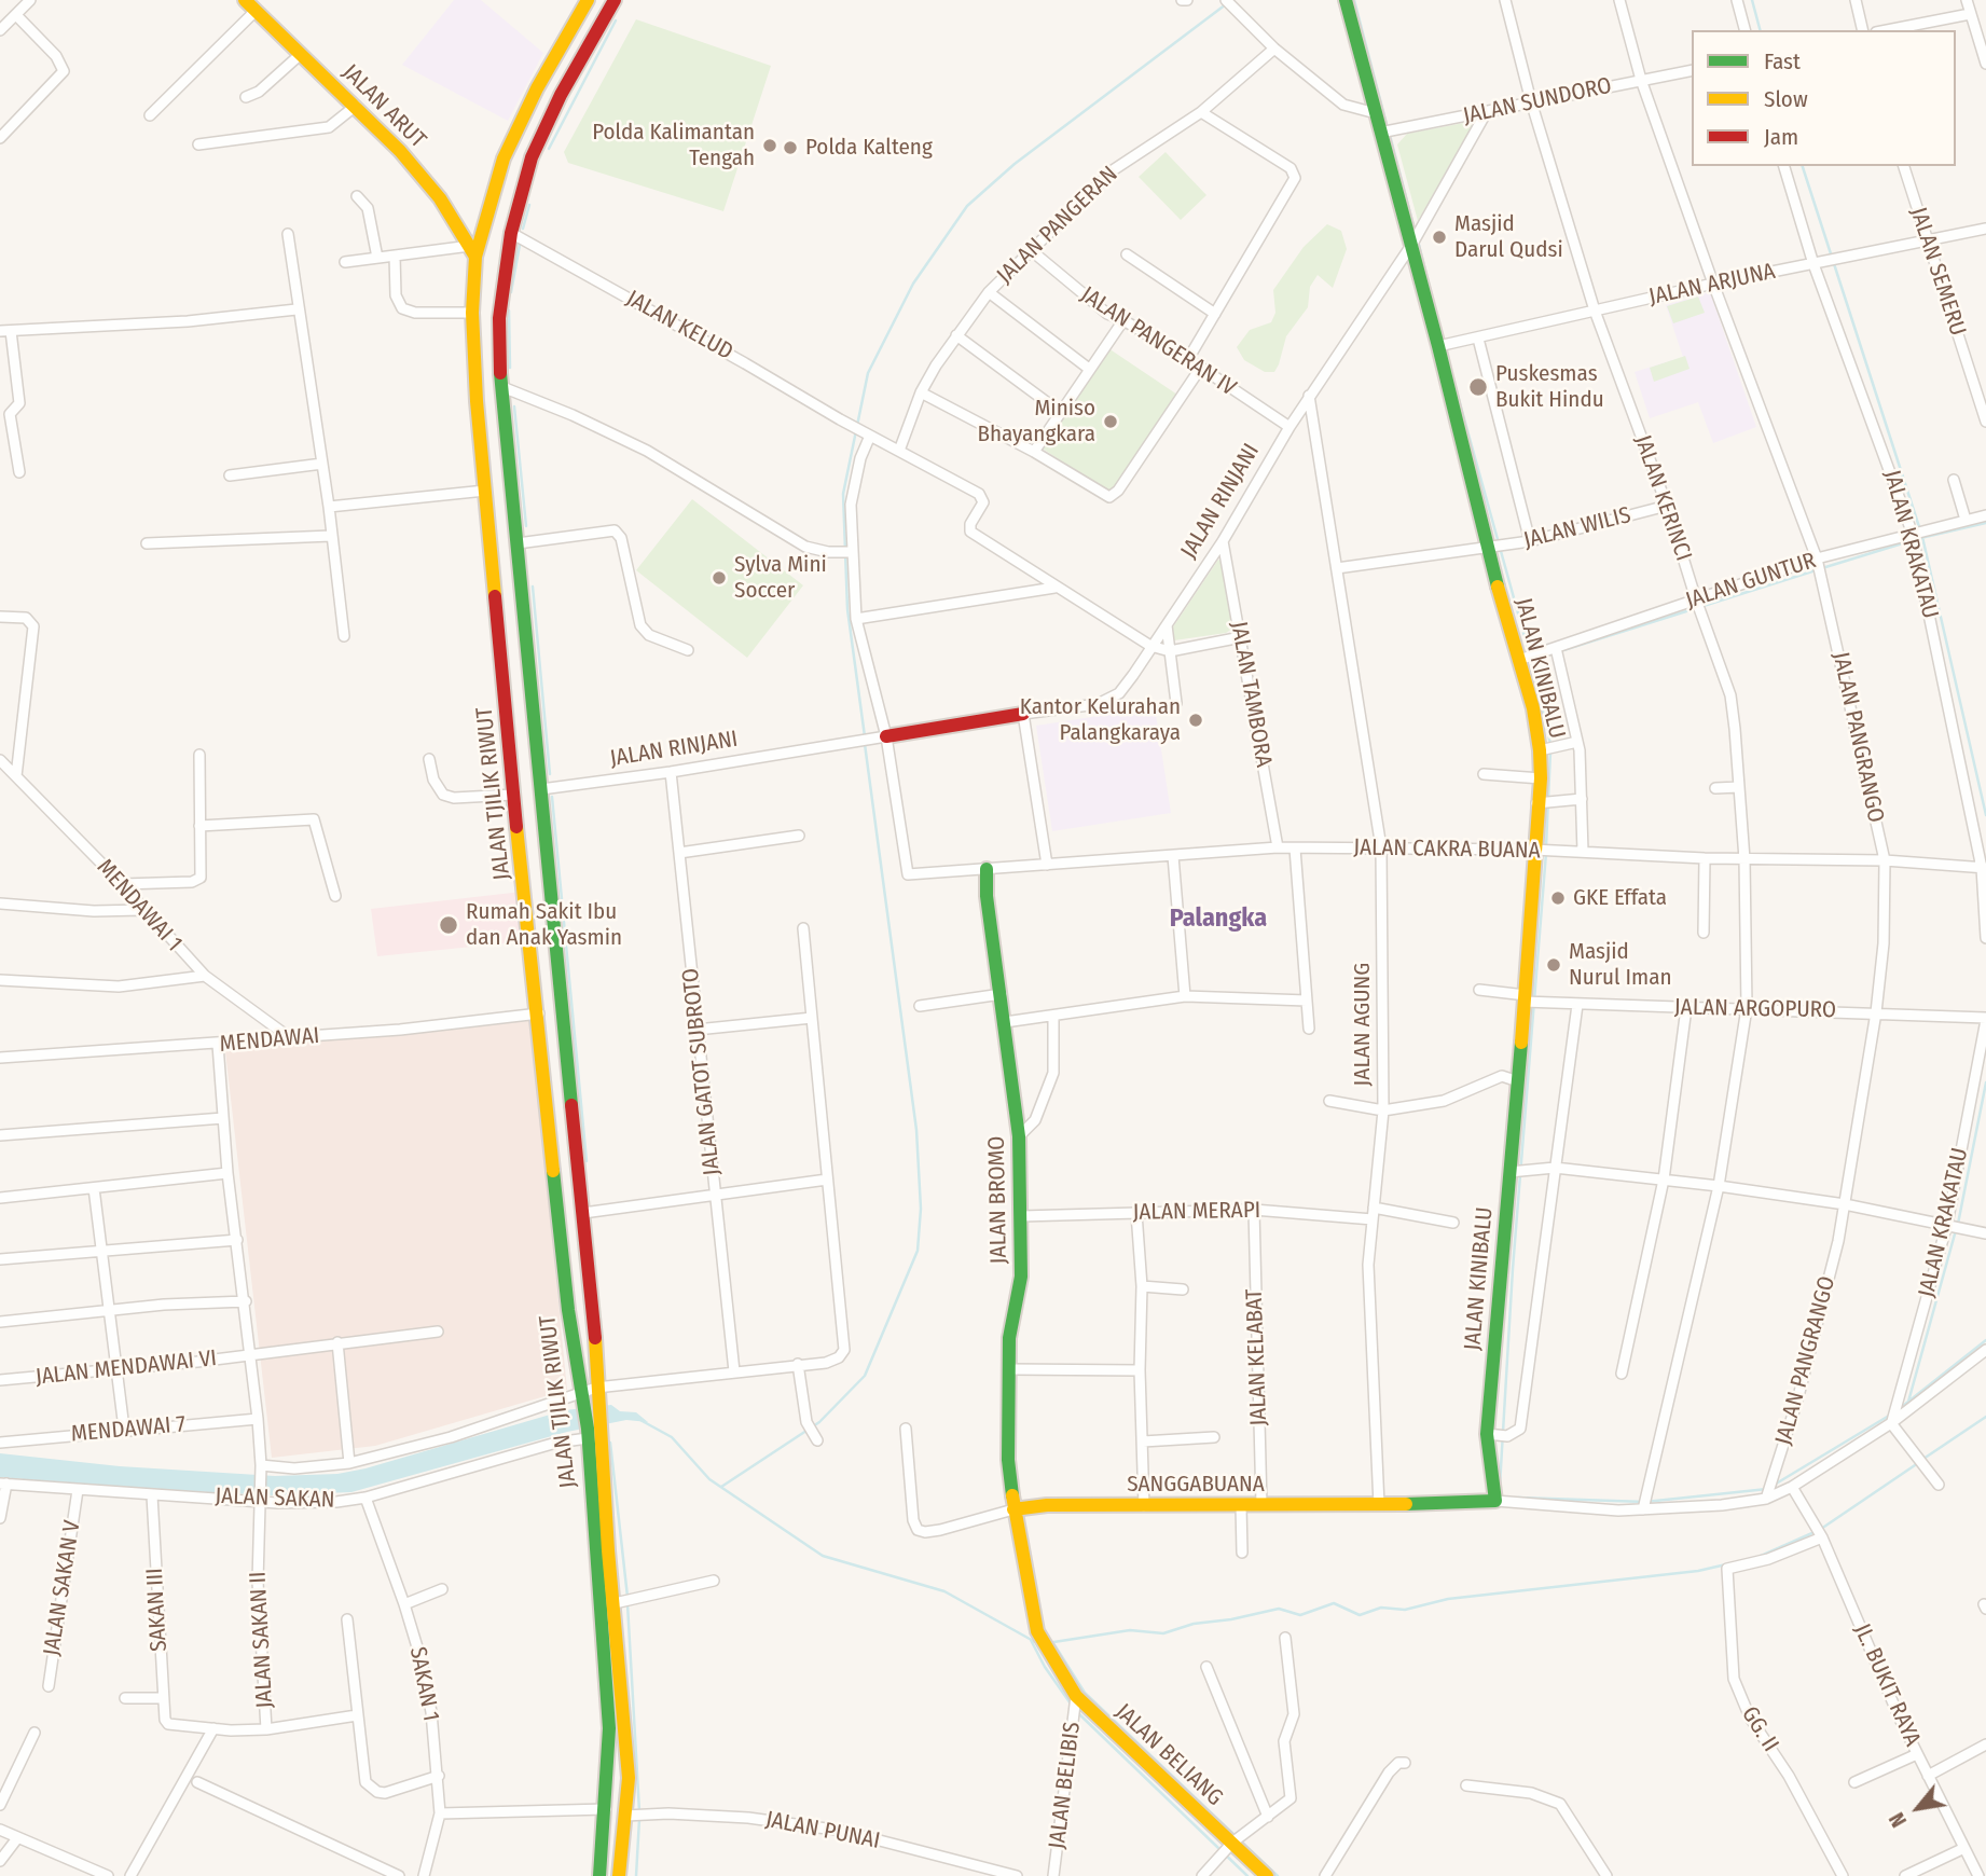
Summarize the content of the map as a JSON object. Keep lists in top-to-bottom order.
{
  "streets": {
    "main road": [
      "JALAN ARUT",
      "JALAN RINJANI",
      "JALAN KINIBALU",
      "JALAN TJILIK RIWUT",
      "JALAN BROMO",
      "SANGGABUANA",
      "JALAN BELIANG"
    ],
    "street": [
      "JALAN SUNDORO",
      "JALAN PANGERAN",
      "JALAN SEMERU",
      "JALAN ARJUNA",
      "JALAN KELUD",
      "JALAN PANGERAN IV",
      "JALAN KERINCI",
      "JALAN WILIS",
      "JALAN KRAKATAU",
      "JALAN GUNTUR",
      "JALAN TAMBORA",
      "JALAN PANGRANGO",
      "JALAN CAKRA BUANA",
      "MENDAWAI 1",
      "JALAN ARGOPURO",
      "JALAN AGUNG",
      "MENDAWAI",
      "JALAN GATOT SUBROTO",
      "JALAN MERAPI",
      "JALAN KELABAT",
      "JALAN MENDAWAI VI",
      "MENDAWAI 7",
      "JALAN SAKAN",
      "JALAN SAKAN V",
      "SAKAN III",
      "JALAN SAKAN II",
      "SAKAN 1",
      "JL. BUKIT RAYA",
      "GG. II",
      "JALAN BELIBIS",
      "JALAN PUNAI"
    ]
  },
  "crossings": [
    ["JALAN SUNDORO", "JALAN KERINCI"],
    ["JALAN SUNDORO", "JALAN RINJANI"],
    ["JALAN SUNDORO", "JALAN KINIBALU"],
    ["JALAN SUNDORO", "JALAN PANGRANGO"],
    ["JALAN ARUT", "JALAN TJILIK RIWUT"],
    ["JALAN PANGERAN", "JALAN PANGERAN IV"],
    ["JALAN SEMERU", "JALAN ARJUNA"],
    ["JALAN ARJUNA", "JALAN KERINCI"],
    ["JALAN ARJUNA", "JALAN KRAKATAU"],
    ["JALAN ARJUNA", "JALAN KINIBALU"],
    ["JALAN ARJUNA", "JALAN PANGRANGO"],
    ["JALAN KELUD", "JALAN TJILIK RIWUT"],
    ["JALAN PANGERAN IV", "JALAN RINJANI"],
    ["JALAN KERINCI", "JALAN WILIS"],
    ["JALAN KERINCI", "JALAN GUNTUR"],
    ["JALAN KERINCI", "JALAN CAKRA BUANA"],
    ["JALAN KERINCI", "JALAN ARGOPURO"],
    ["JALAN RINJANI", "JALAN KINIBALU"],
    ["JALAN RINJANI", "JALAN TAMBORA"],
    ["JALAN RINJANI", "JALAN TJILIK RIWUT"],
    ["JALAN RINJANI", "JALAN CAKRA BUANA"],
    ["JALAN RINJANI", "JALAN AGUNG"],
    ["JALAN RINJANI", "JALAN GATOT SUBROTO"],
    ["JALAN WILIS", "JALAN KINIBALU"],
    ["JALAN KRAKATAU", "JALAN GUNTUR"],
    ["JALAN KRAKATAU", "JALAN CAKRA BUANA"],
    ["JALAN KRAKATAU", "JALAN ARGOPURO"],
    ["JALAN GUNTUR", "JALAN KINIBALU"],
    ["JALAN GUNTUR", "JALAN PANGRANGO"],
    ["JALAN KINIBALU", "JALAN CAKRA BUANA"],
    ["JALAN KINIBALU", "JALAN ARGOPURO"],
    ["JALAN TAMBORA", "JALAN CAKRA BUANA"],
    ["JALAN PANGRANGO", "JALAN CAKRA BUANA"],
    ["JALAN PANGRANGO", "JALAN ARGOPURO"],
    ["JALAN TJILIK RIWUT", "MENDAWAI"],
    ["JALAN TJILIK RIWUT", "JALAN SAKAN"],
    ["JALAN TJILIK RIWUT", "JALAN PUNAI"],
    ["JALAN CAKRA BUANA", "JALAN AGUNG"],
    ["JALAN CAKRA BUANA", "JALAN BROMO"],
    ["MENDAWAI 1", "MENDAWAI"],
    ["JALAN AGUNG", "JALAN MERAPI"],
    ["JALAN AGUNG", "SANGGABUANA"],
    ["MENDAWAI", "JALAN SAKAN II"],
    ["JALAN BROMO", "JALAN MERAPI"],
    ["JALAN BROMO", "SANGGABUANA"],
    ["JALAN BROMO", "JALAN BELIANG"],
    ["JALAN MERAPI", "JALAN KELABAT"],
    ["JALAN KELABAT", "SANGGABUANA"],
    ["JALAN MENDAWAI VI", "JALAN SAKAN II"],
    ["MENDAWAI 7", "JALAN SAKAN II"],
    ["JALAN SAKAN", "JALAN SAKAN V"],
    ["JALAN SAKAN", "SAKAN III"],
    ["JALAN SAKAN", "JALAN SAKAN II"],
    ["JALAN SAKAN", "SAKAN 1"],
    ["SAKAN III", "JALAN SAKAN II"],
    ["JL. BUKIT RAYA", "GG. II"],
    ["JALAN BELIANG", "JALAN BELIBIS"]
  ],
  "districts": ["Palangka"],
  "places": [
    "Polda Kalimantan Tengah",
    "Polda Kalteng",
    "Masjid Darul Qudsi",
    "Puskesmas Bukit Hindu",
    "Miniso Bhayangkara",
    "Sylva Mini Soccer",
    "Kantor Kelurahan Palangkaraya",
    "GKE Effata",
    "Rumah Sakit Ibu dan Anak Yasmin",
    "Masjid Nurul Iman"
  ],
  "legend": ["Fast", "Slow", "Jam"],
  "north": "bottom left"
}
